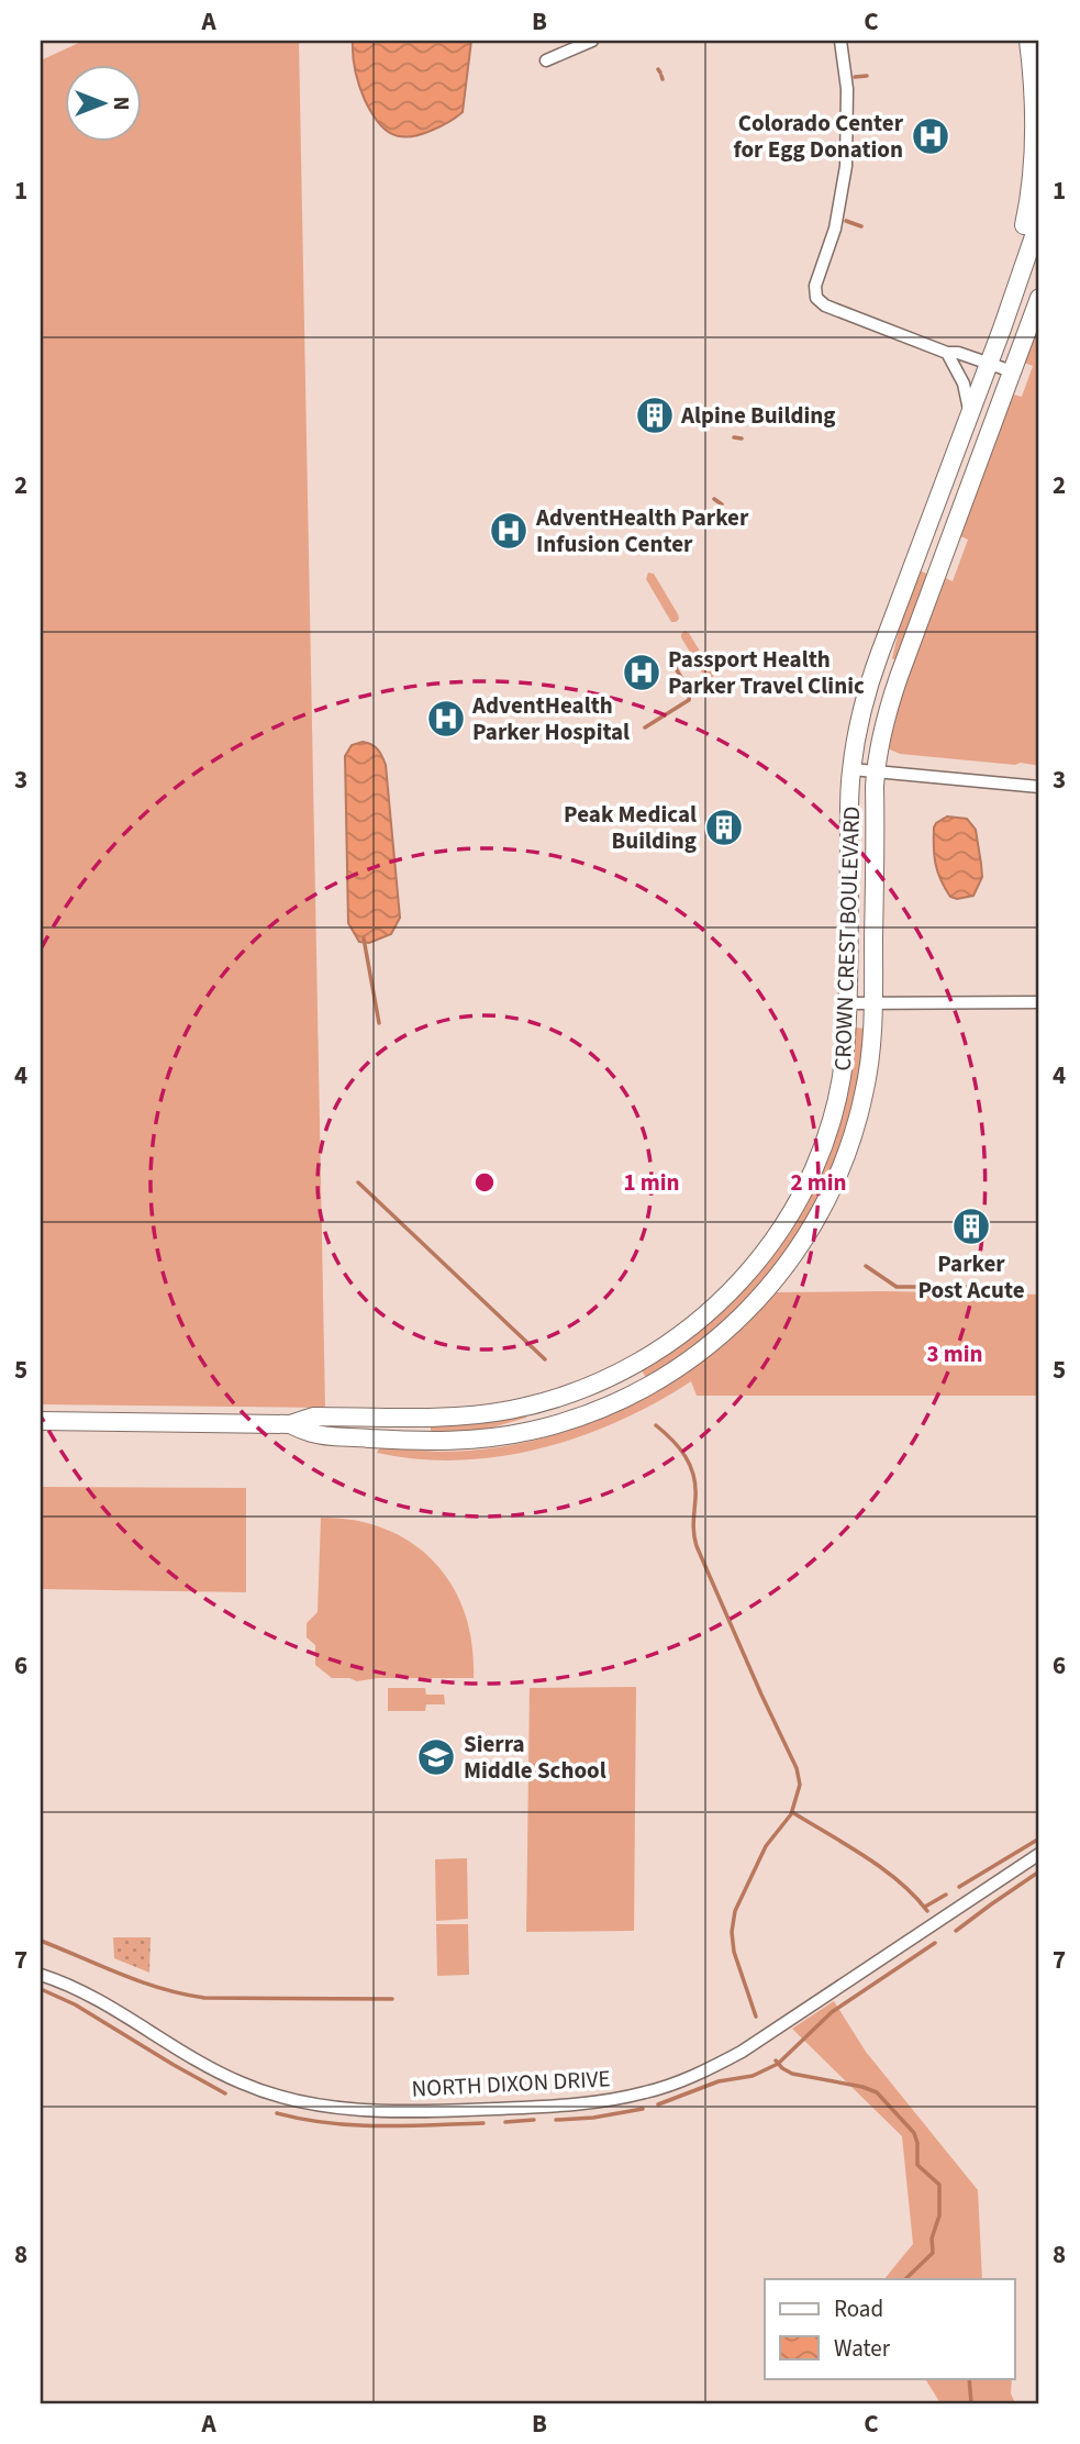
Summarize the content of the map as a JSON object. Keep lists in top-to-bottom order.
{
  "streets": {
    "main road": ["CROWN CREST BOULEVARD"],
    "street": ["NORTH DIXON DRIVE"]
  },
  "places": {
    "hospital": [
      "Colorado Center for Egg Donation",
      "AdventHealth Parker Infusion Center",
      "Passport Health Parker Travel Clinic",
      "AdventHealth Parker Hospital"
    ],
    "building": ["Alpine Building", "Peak Medical Building", "Parker Post Acute"],
    "school or university": ["Sierra Middle School"]
  },
  "legend": ["Road", "Water"],
  "north": "right",
  "grid": {
    "columns": ["A", "B", "C"],
    "rows": [
      "1",
      "2",
      "3",
      "4",
      "5",
      "6",
      "7",
      "8"
    ]
  },
  "rings": ["1 min", "2 min", "3 min"]
}
